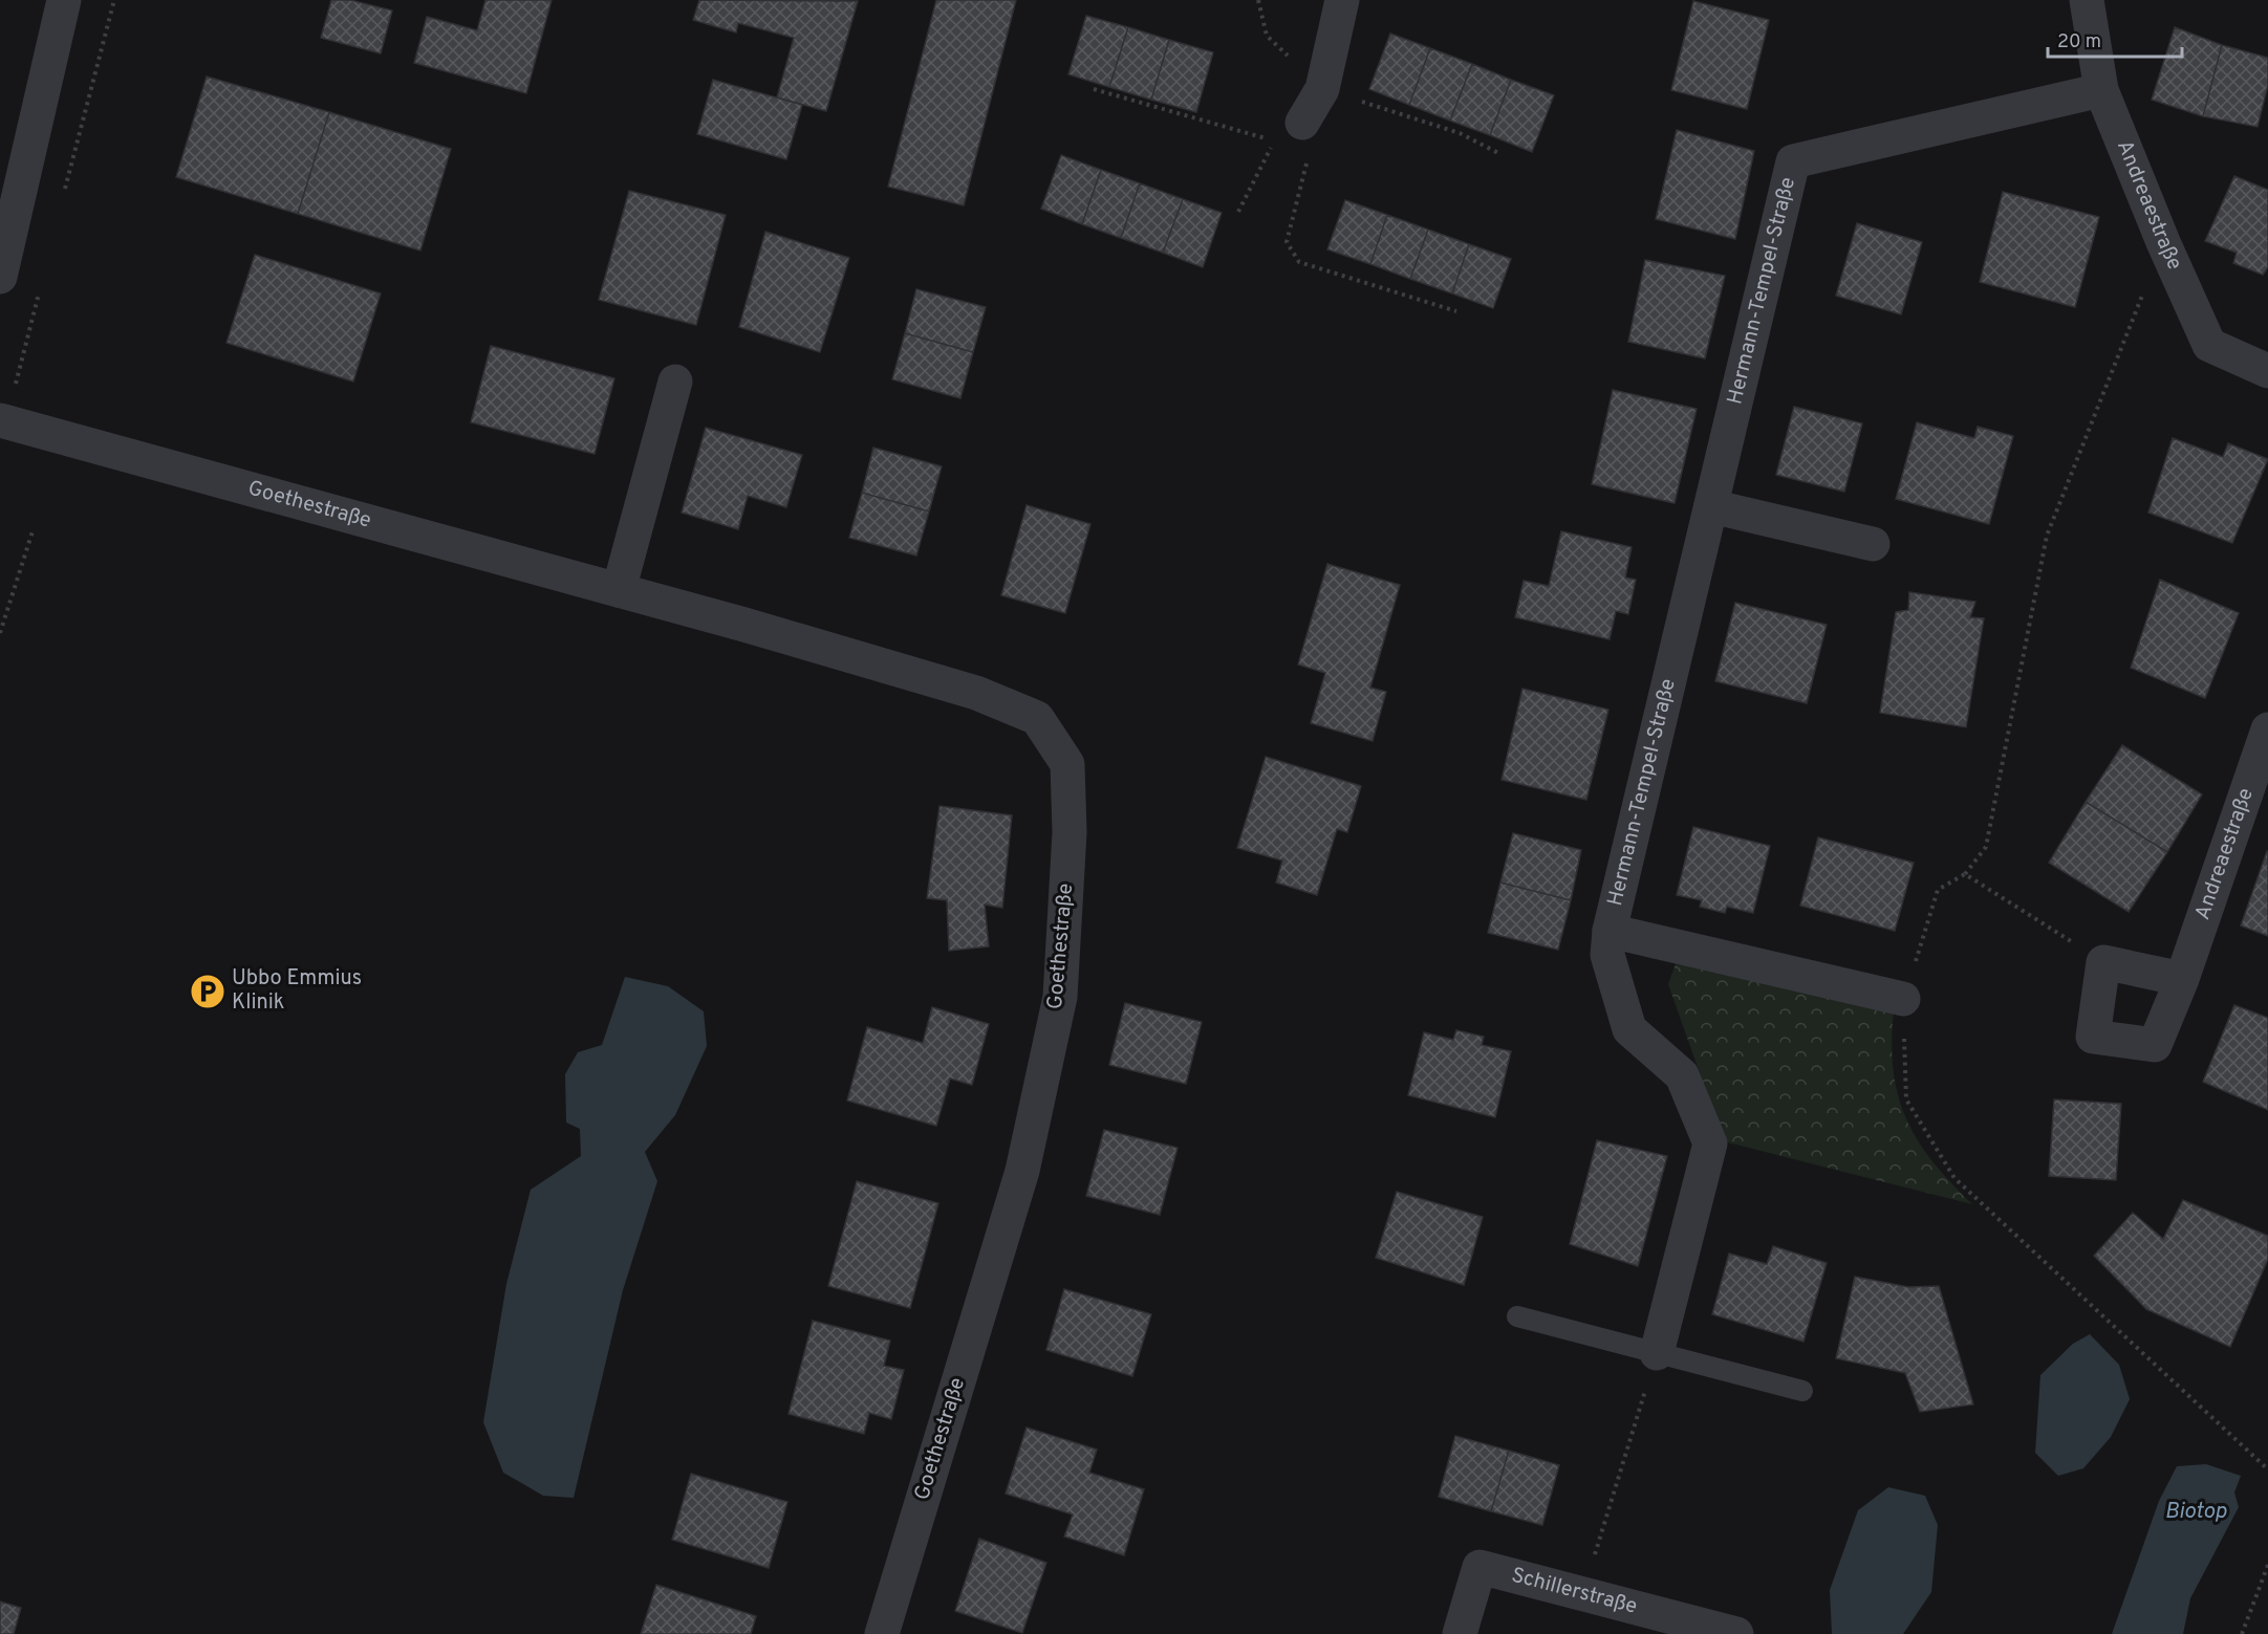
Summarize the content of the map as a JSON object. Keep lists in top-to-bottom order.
{
  "streets": {
    "street": [
      "Andreaestraße",
      "Hermann-Tempel-Straße",
      "Goethestraße",
      "Schillerstraße"
    ]
  },
  "crossings": [
    ["Andreaestraße", "Hermann-Tempel-Straße"]
  ],
  "water": ["Biotop"],
  "places": {
    "parking": ["Ubbo Emmius Klinik"]
  },
  "scale_bar": "20 m"
}
